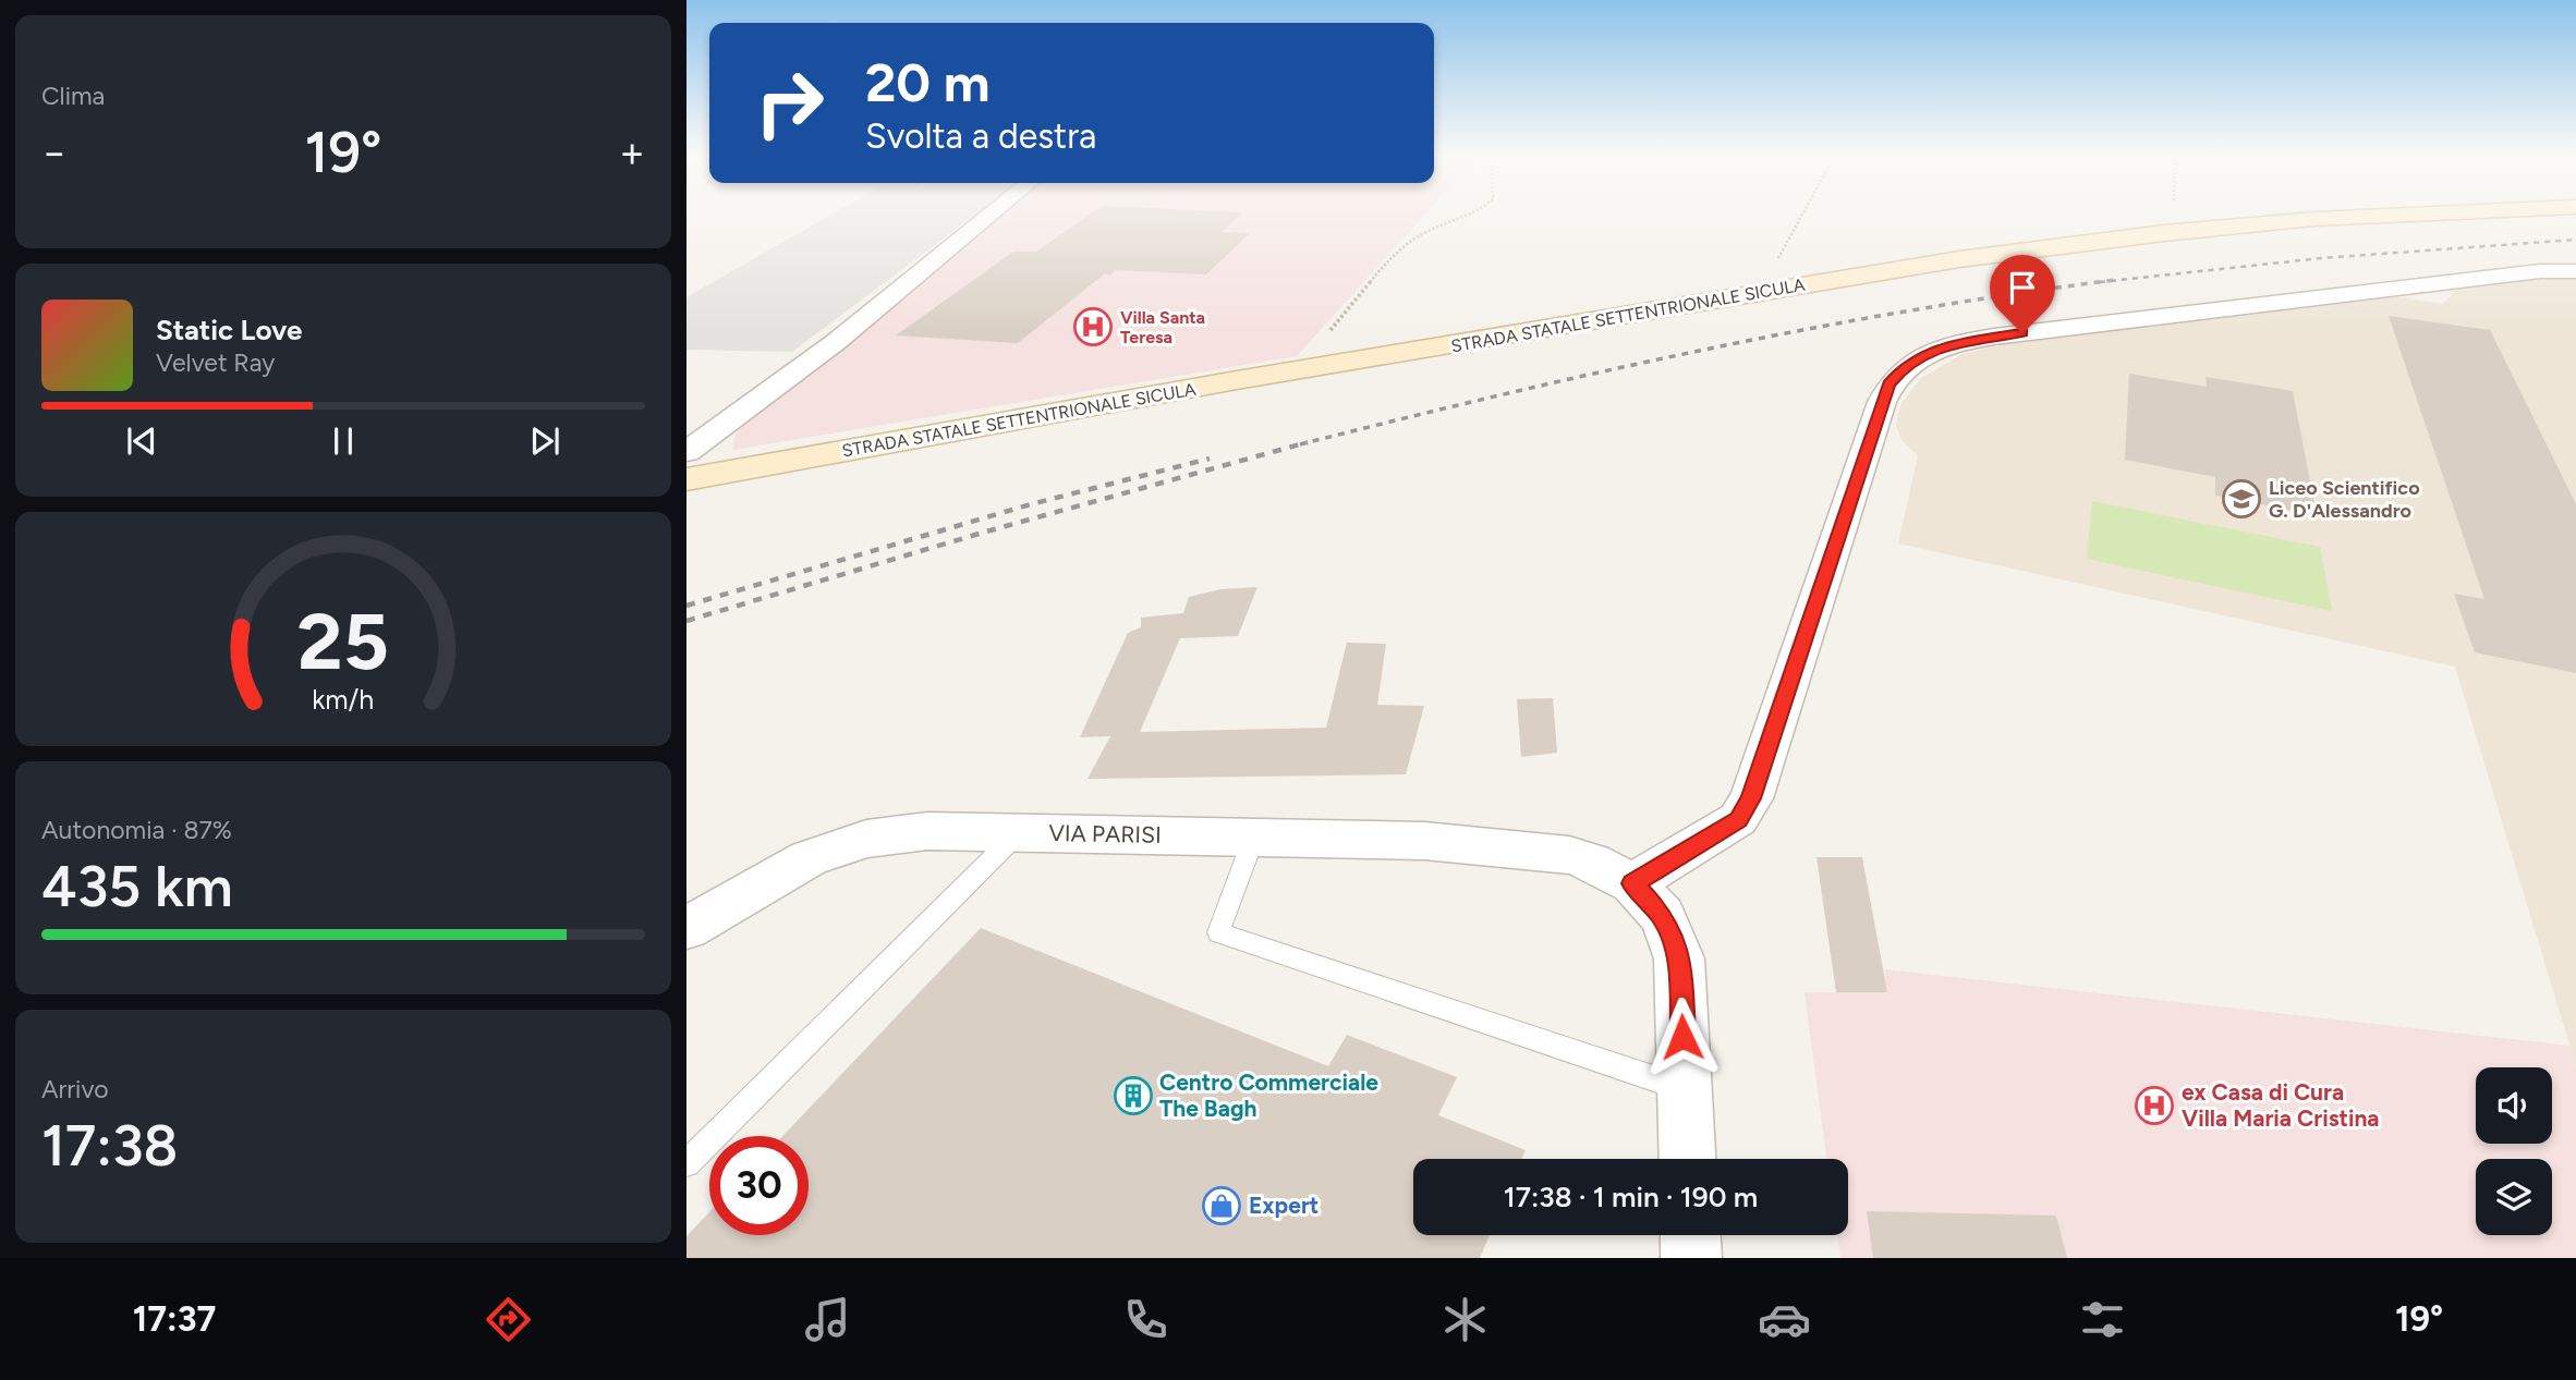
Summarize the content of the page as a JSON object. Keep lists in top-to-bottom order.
{
  "streets": {
    "main road": ["STRADA STATALE SETTENTRIONALE SICULA"],
    "street": ["VIA PARISI"]
  },
  "places": {
    "hospital": ["Villa Santa Teresa", "ex Casa di Cura Villa Maria Cristina"],
    "school or university": ["Liceo Scientifico G. D'Alessandro"],
    "building": ["Centro Commerciale The Bagh"],
    "shop": ["Expert"]
  },
  "page": {
    "tile": [
      "Clima",
      ["Autonomia · 87%", "435 km"],
      ["Arrivo", "17:38"]
    ],
    "turn": ["20 m", "Svolta a destra"],
    "heat": ["−", "19°", "+"],
    "song": ["Static Love", "Velvet Ray"],
    "limit": "30",
    "trip": "17:38 · 1 min · 190 m",
    "tabs": ["17:37", "19°"],
    "gauge": ["25", "km/h"]
  }
}
